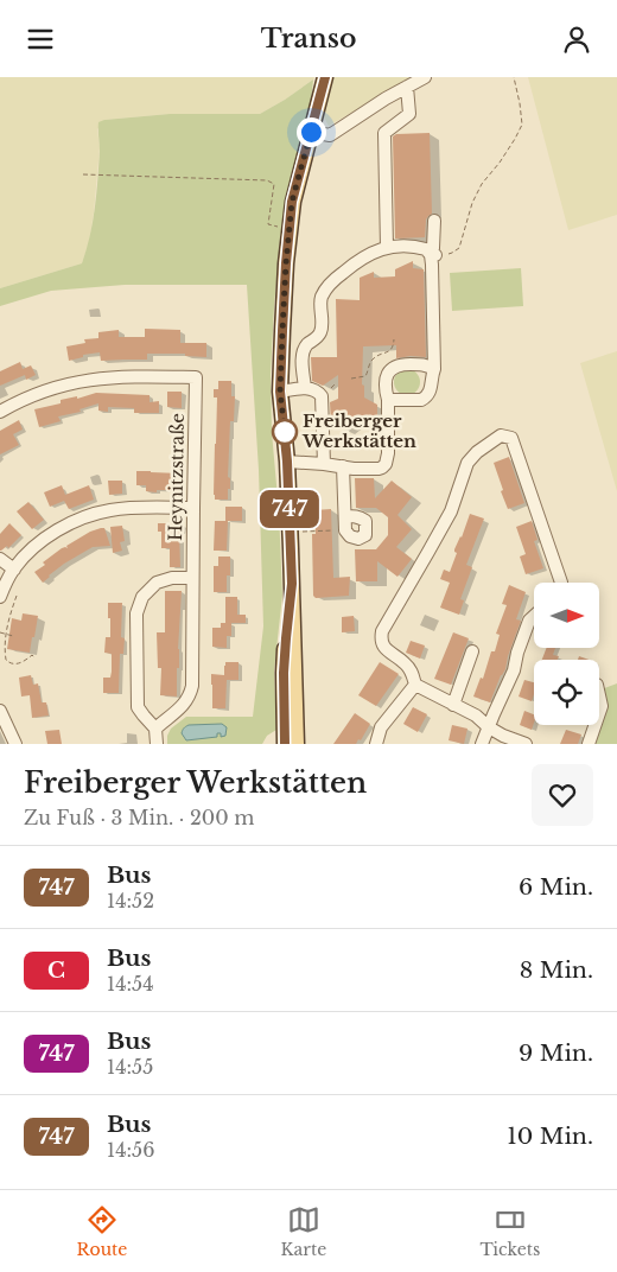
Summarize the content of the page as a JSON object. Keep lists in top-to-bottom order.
{
  "streets": {
    "street": ["Heynitzstraße"]
  },
  "places": ["Freiberger Werkstätten"],
  "lines": ["bus line 747"],
  "north": "right",
  "page": {
    "header": "Transo",
    "on_map": "747",
    "heading": ["Freiberger Werkstätten", "Zu Fuß · 3 Min. · 200 m"],
    "list": [
      {
        "mark": "747",
        "name": "Bus",
        "note": "14:52",
        "value": "6 Min."
      },
      {
        "mark": "C",
        "name": "Bus",
        "note": "14:54",
        "value": "8 Min."
      },
      {
        "mark": "747",
        "name": "Bus",
        "note": "14:55",
        "value": "9 Min."
      },
      {
        "mark": "747",
        "name": "Bus",
        "note": "14:56",
        "value": "10 Min."
      }
    ],
    "tabs": ["Route", "Karte", "Tickets"]
  }
}
